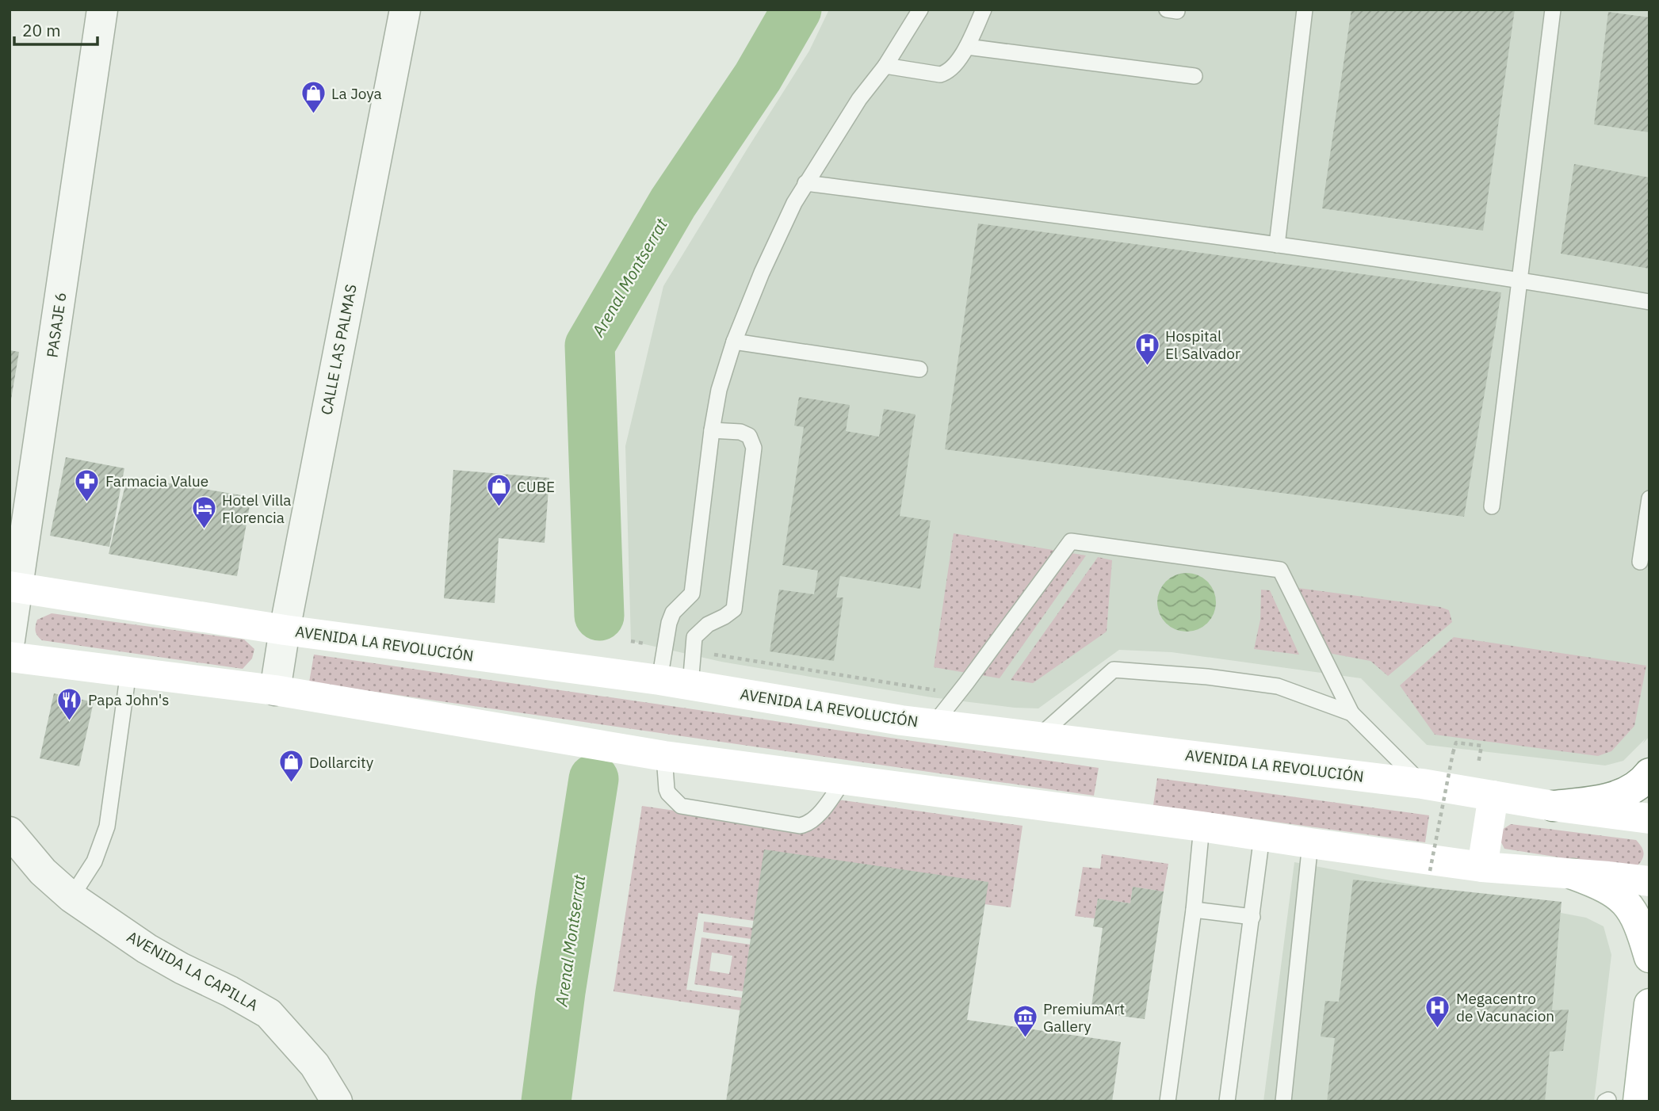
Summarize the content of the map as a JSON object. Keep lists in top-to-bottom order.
{
  "streets": {
    "main road": ["AVENIDA LA REVOLUCIÓN"],
    "street": ["PASAJE 6", "CALLE LAS PALMAS", "AVENIDA LA CAPILLA"]
  },
  "crossings": [
    ["PASAJE 6", "AVENIDA LA REVOLUCIÓN"],
    ["CALLE LAS PALMAS", "AVENIDA LA REVOLUCIÓN"]
  ],
  "water": ["Arenal Montserrat"],
  "places": {
    "shop": ["La Joya", "CUBE", "Dollarcity"],
    "hospital": ["Hospital El Salvador", "Megacentro de Vacunacion"],
    "pharmacy": ["Farmacia Value"],
    "hotel": ["Hotel Villa Florencia"],
    "restaurant": ["Papa John's"],
    "museum": ["PremiumArt Gallery"]
  },
  "scale_bar": "20 m"
}
